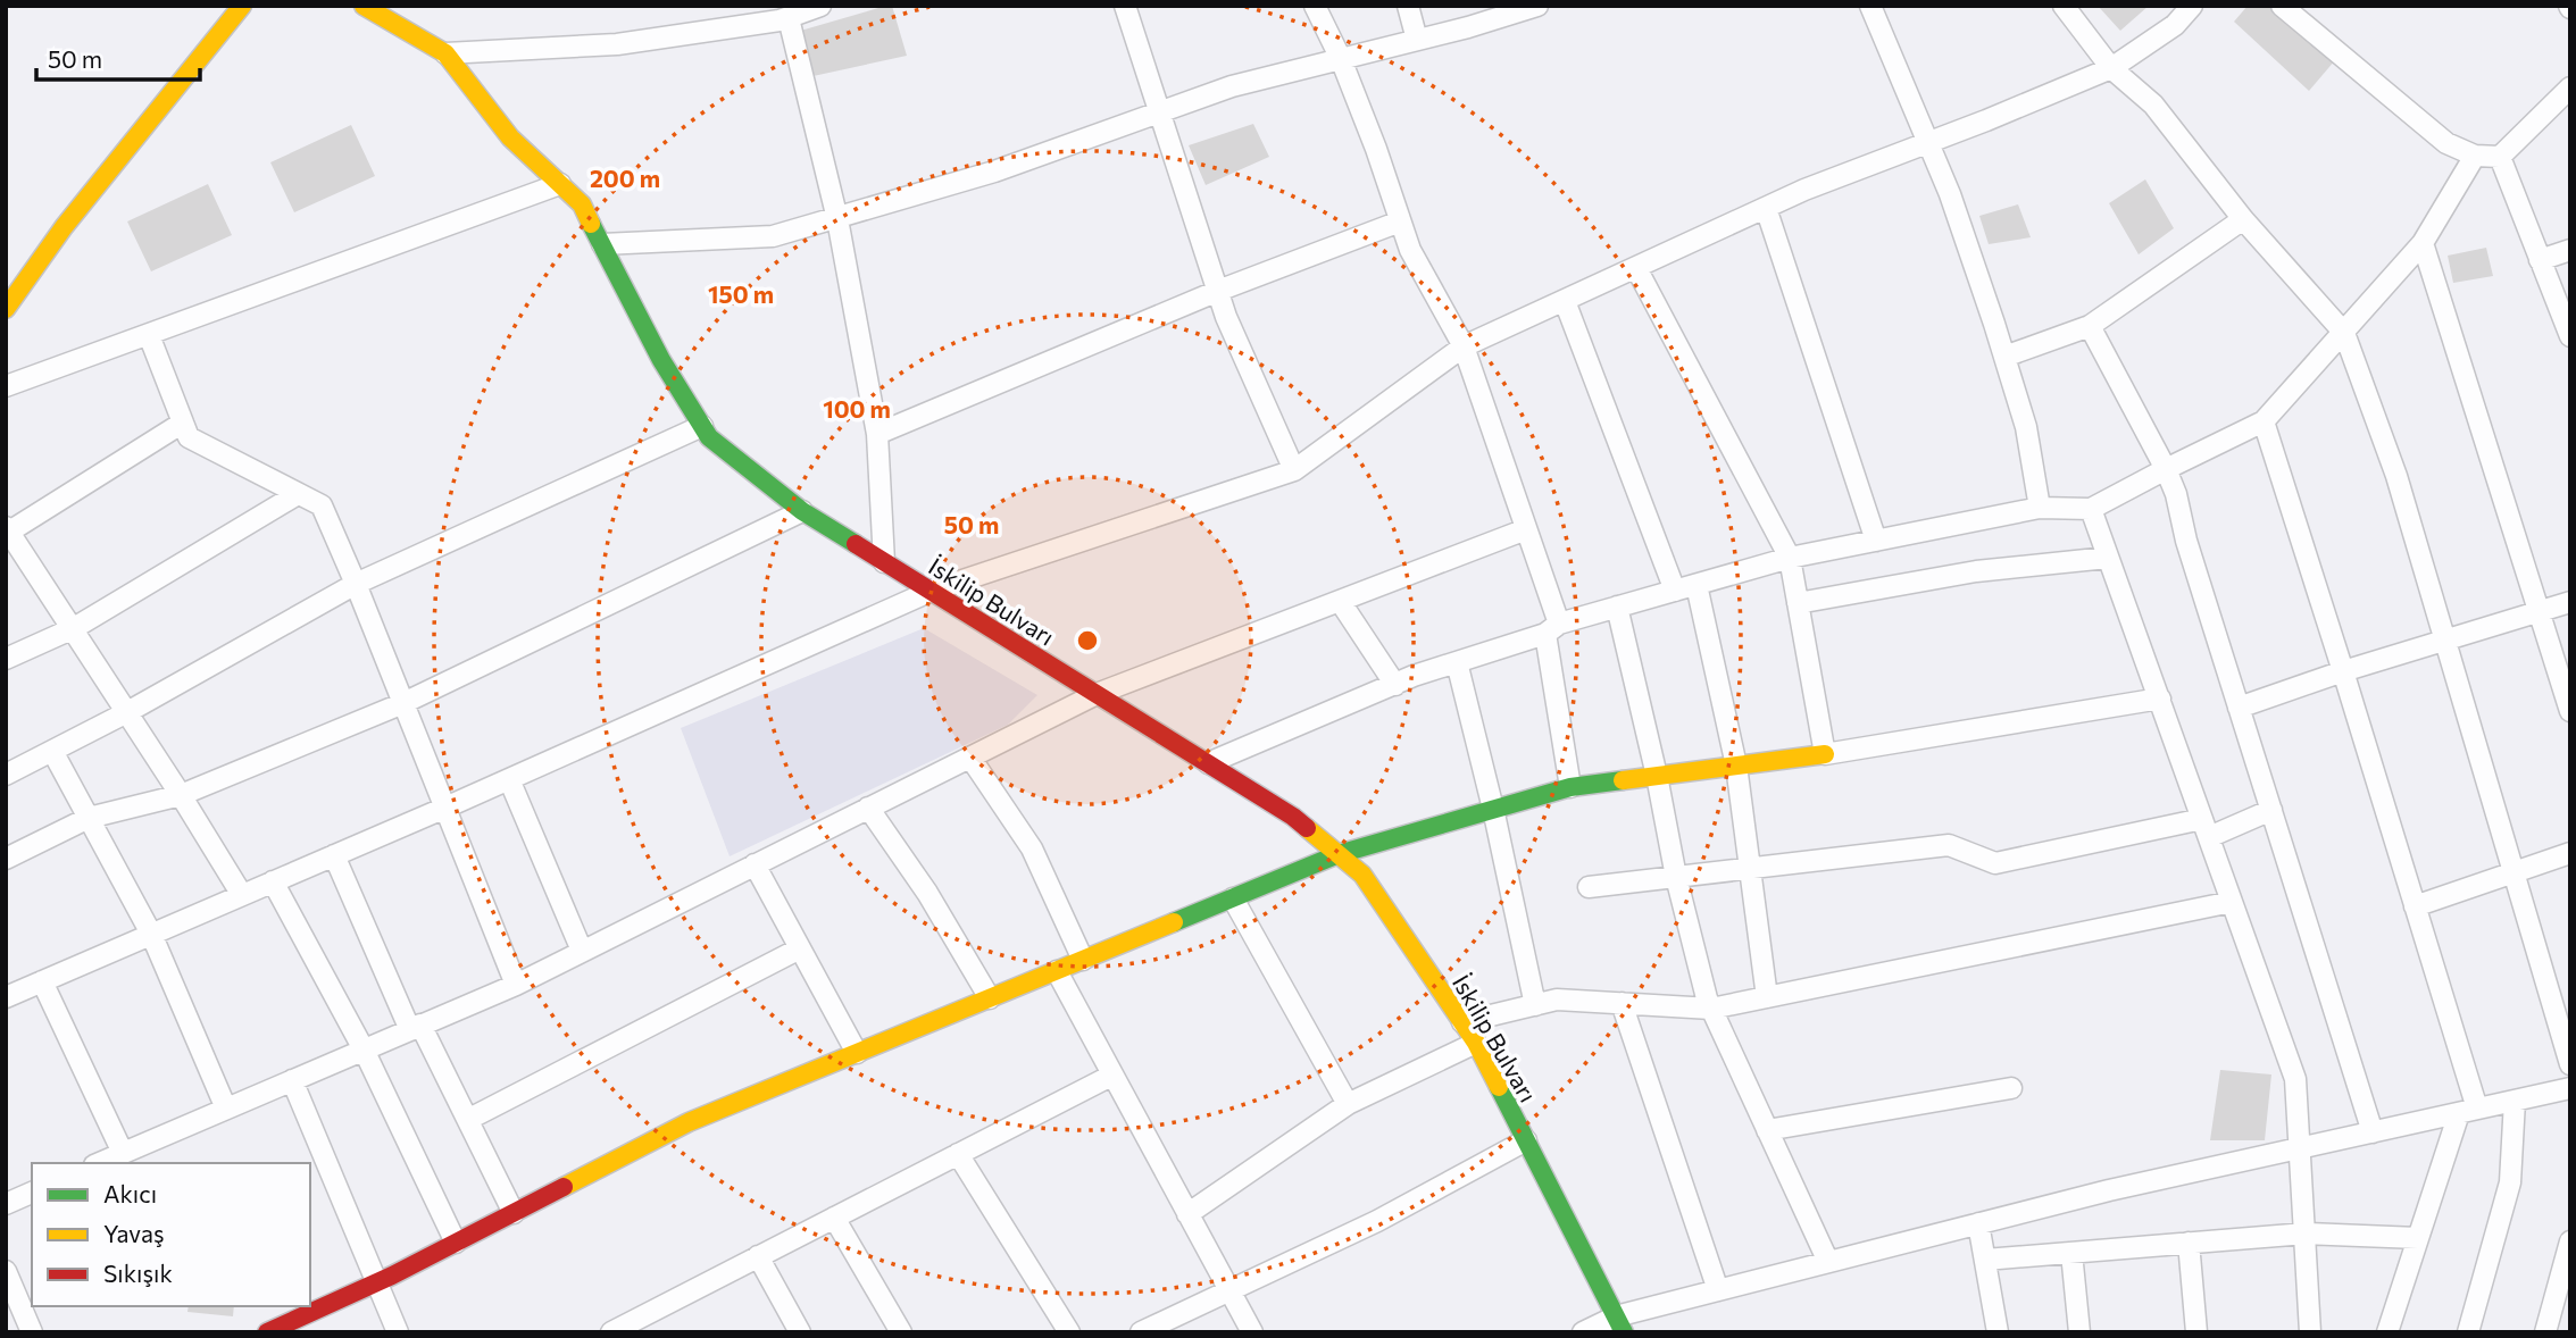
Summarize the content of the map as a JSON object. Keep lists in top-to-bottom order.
{
  "streets": {
    "main road": ["İskilip Bulvarı"]
  },
  "legend": ["Akıcı", "Yavaş", "Sıkışık"],
  "scale_bar": "50 m",
  "rings": [
    "200 m",
    "150 m",
    "100 m",
    "50 m"
  ]
}
